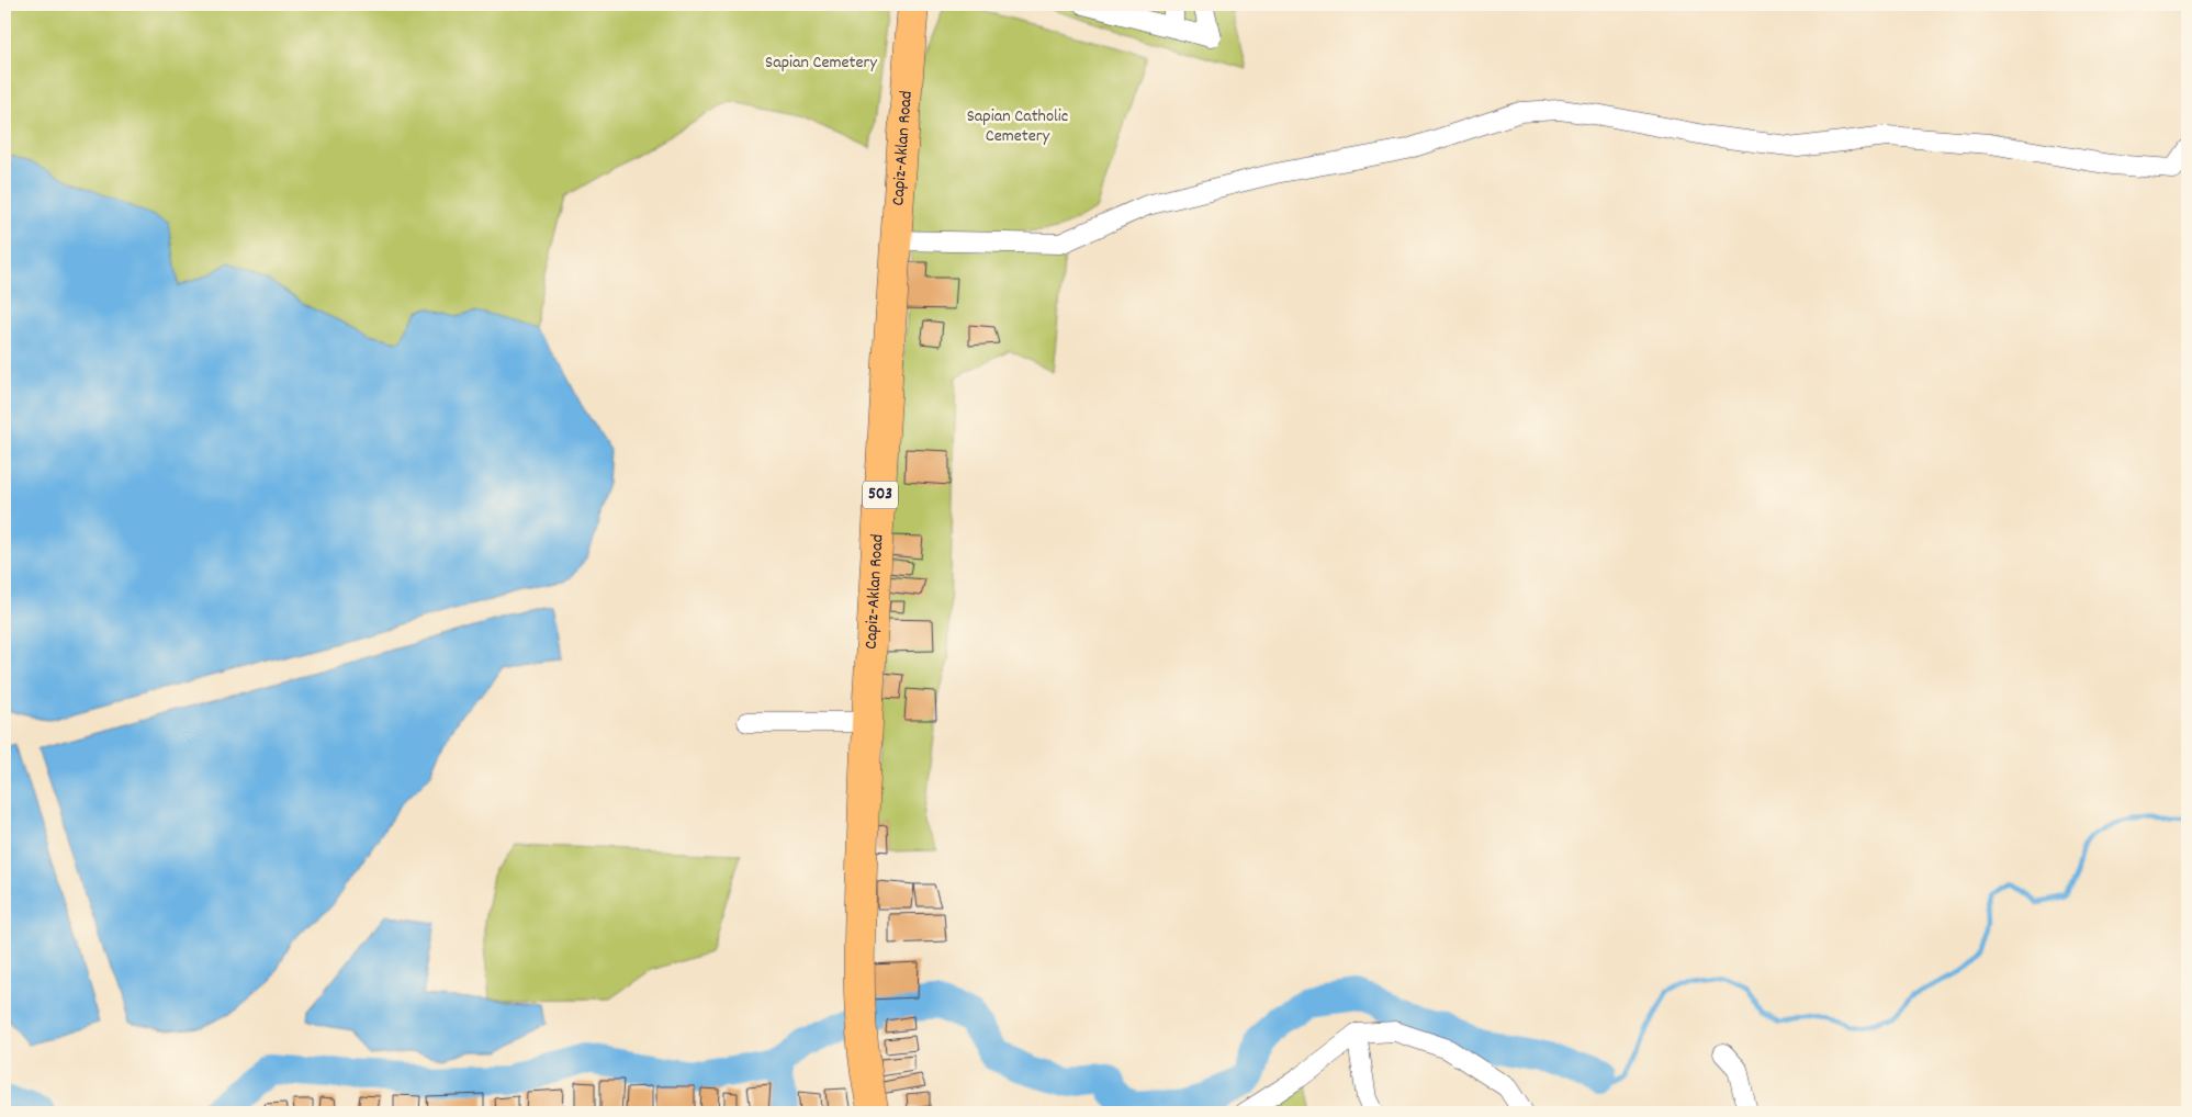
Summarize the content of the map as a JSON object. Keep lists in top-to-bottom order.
{
  "streets": {
    "main road": ["Capiz-Aklan Road", "503"]
  },
  "parks": ["Sapian Cemetery", "Sapian Catholic Cemetery"]
}
